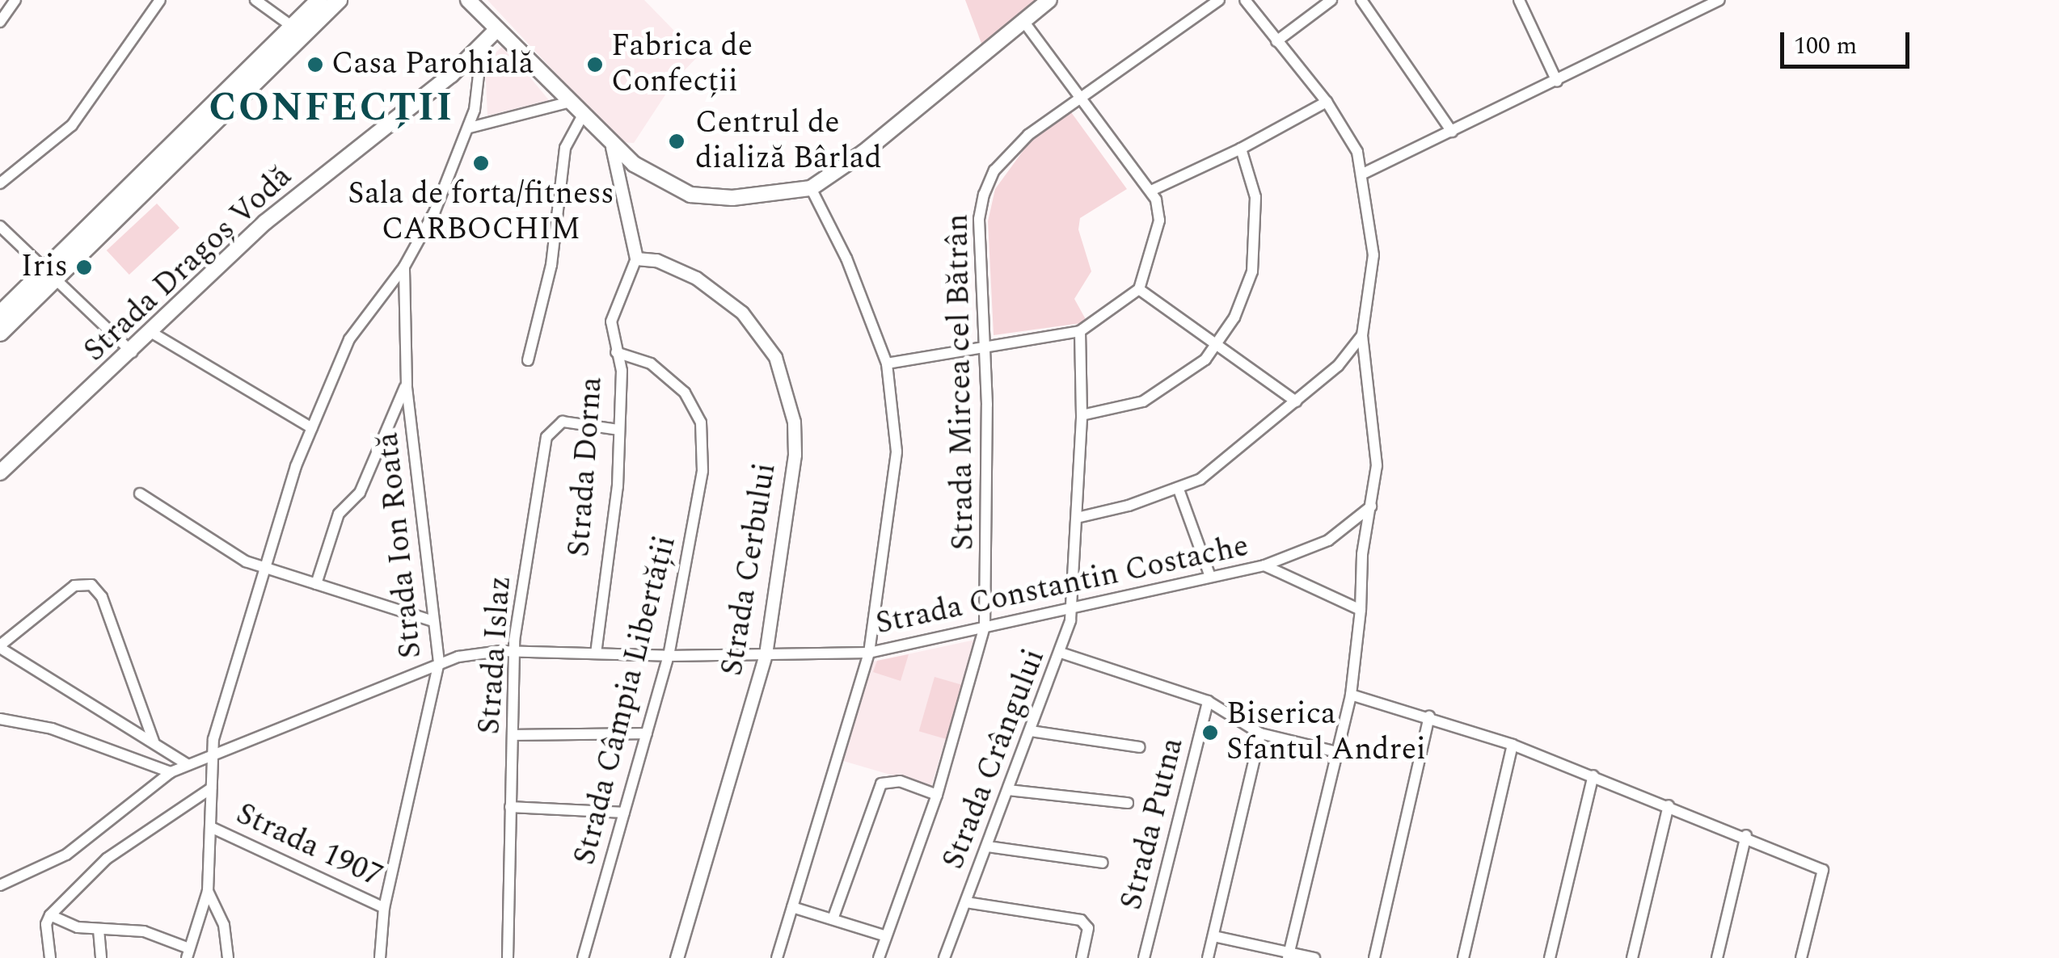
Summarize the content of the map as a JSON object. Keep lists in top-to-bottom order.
{
  "streets": {
    "main road": ["Strada Dragoș Vodă"],
    "street": [
      "Strada Mircea cel Bătrân",
      "Strada Dorna",
      "Strada Ion Roată",
      "Strada Cerbului",
      "Strada Constantin Costache",
      "Strada Islaz",
      "Strada Câmpia Libertății",
      "Strada Crângului",
      "Strada Putna",
      "Strada 1907"
    ]
  },
  "crossings": [
    ["Strada Mircea cel Bătrân", "Strada Constantin Costache"],
    ["Strada Dorna", "Strada Cerbului"],
    ["Strada Dorna", "Strada Constantin Costache"],
    ["Strada Dorna", "Strada Islaz"],
    ["Strada Dorna", "Strada Câmpia Libertății"],
    ["Strada Ion Roată", "Strada Constantin Costache"],
    ["Strada Ion Roată", "Strada 1907"],
    ["Strada Cerbului", "Strada Constantin Costache"],
    ["Strada Constantin Costache", "Strada Islaz"],
    ["Strada Constantin Costache", "Strada Câmpia Libertății"],
    ["Strada Constantin Costache", "Strada Crângului"]
  ],
  "districts": ["CONFECȚII"],
  "places": [
    "Casa Parohială",
    "Fabrica de Confecții",
    "Centrul de dializă Bârlad",
    "Sala de forta/fitness CARBOCHIM",
    "Iris",
    "Biserica Sfantul Andrei"
  ],
  "scale_bar": "100 m"
}
